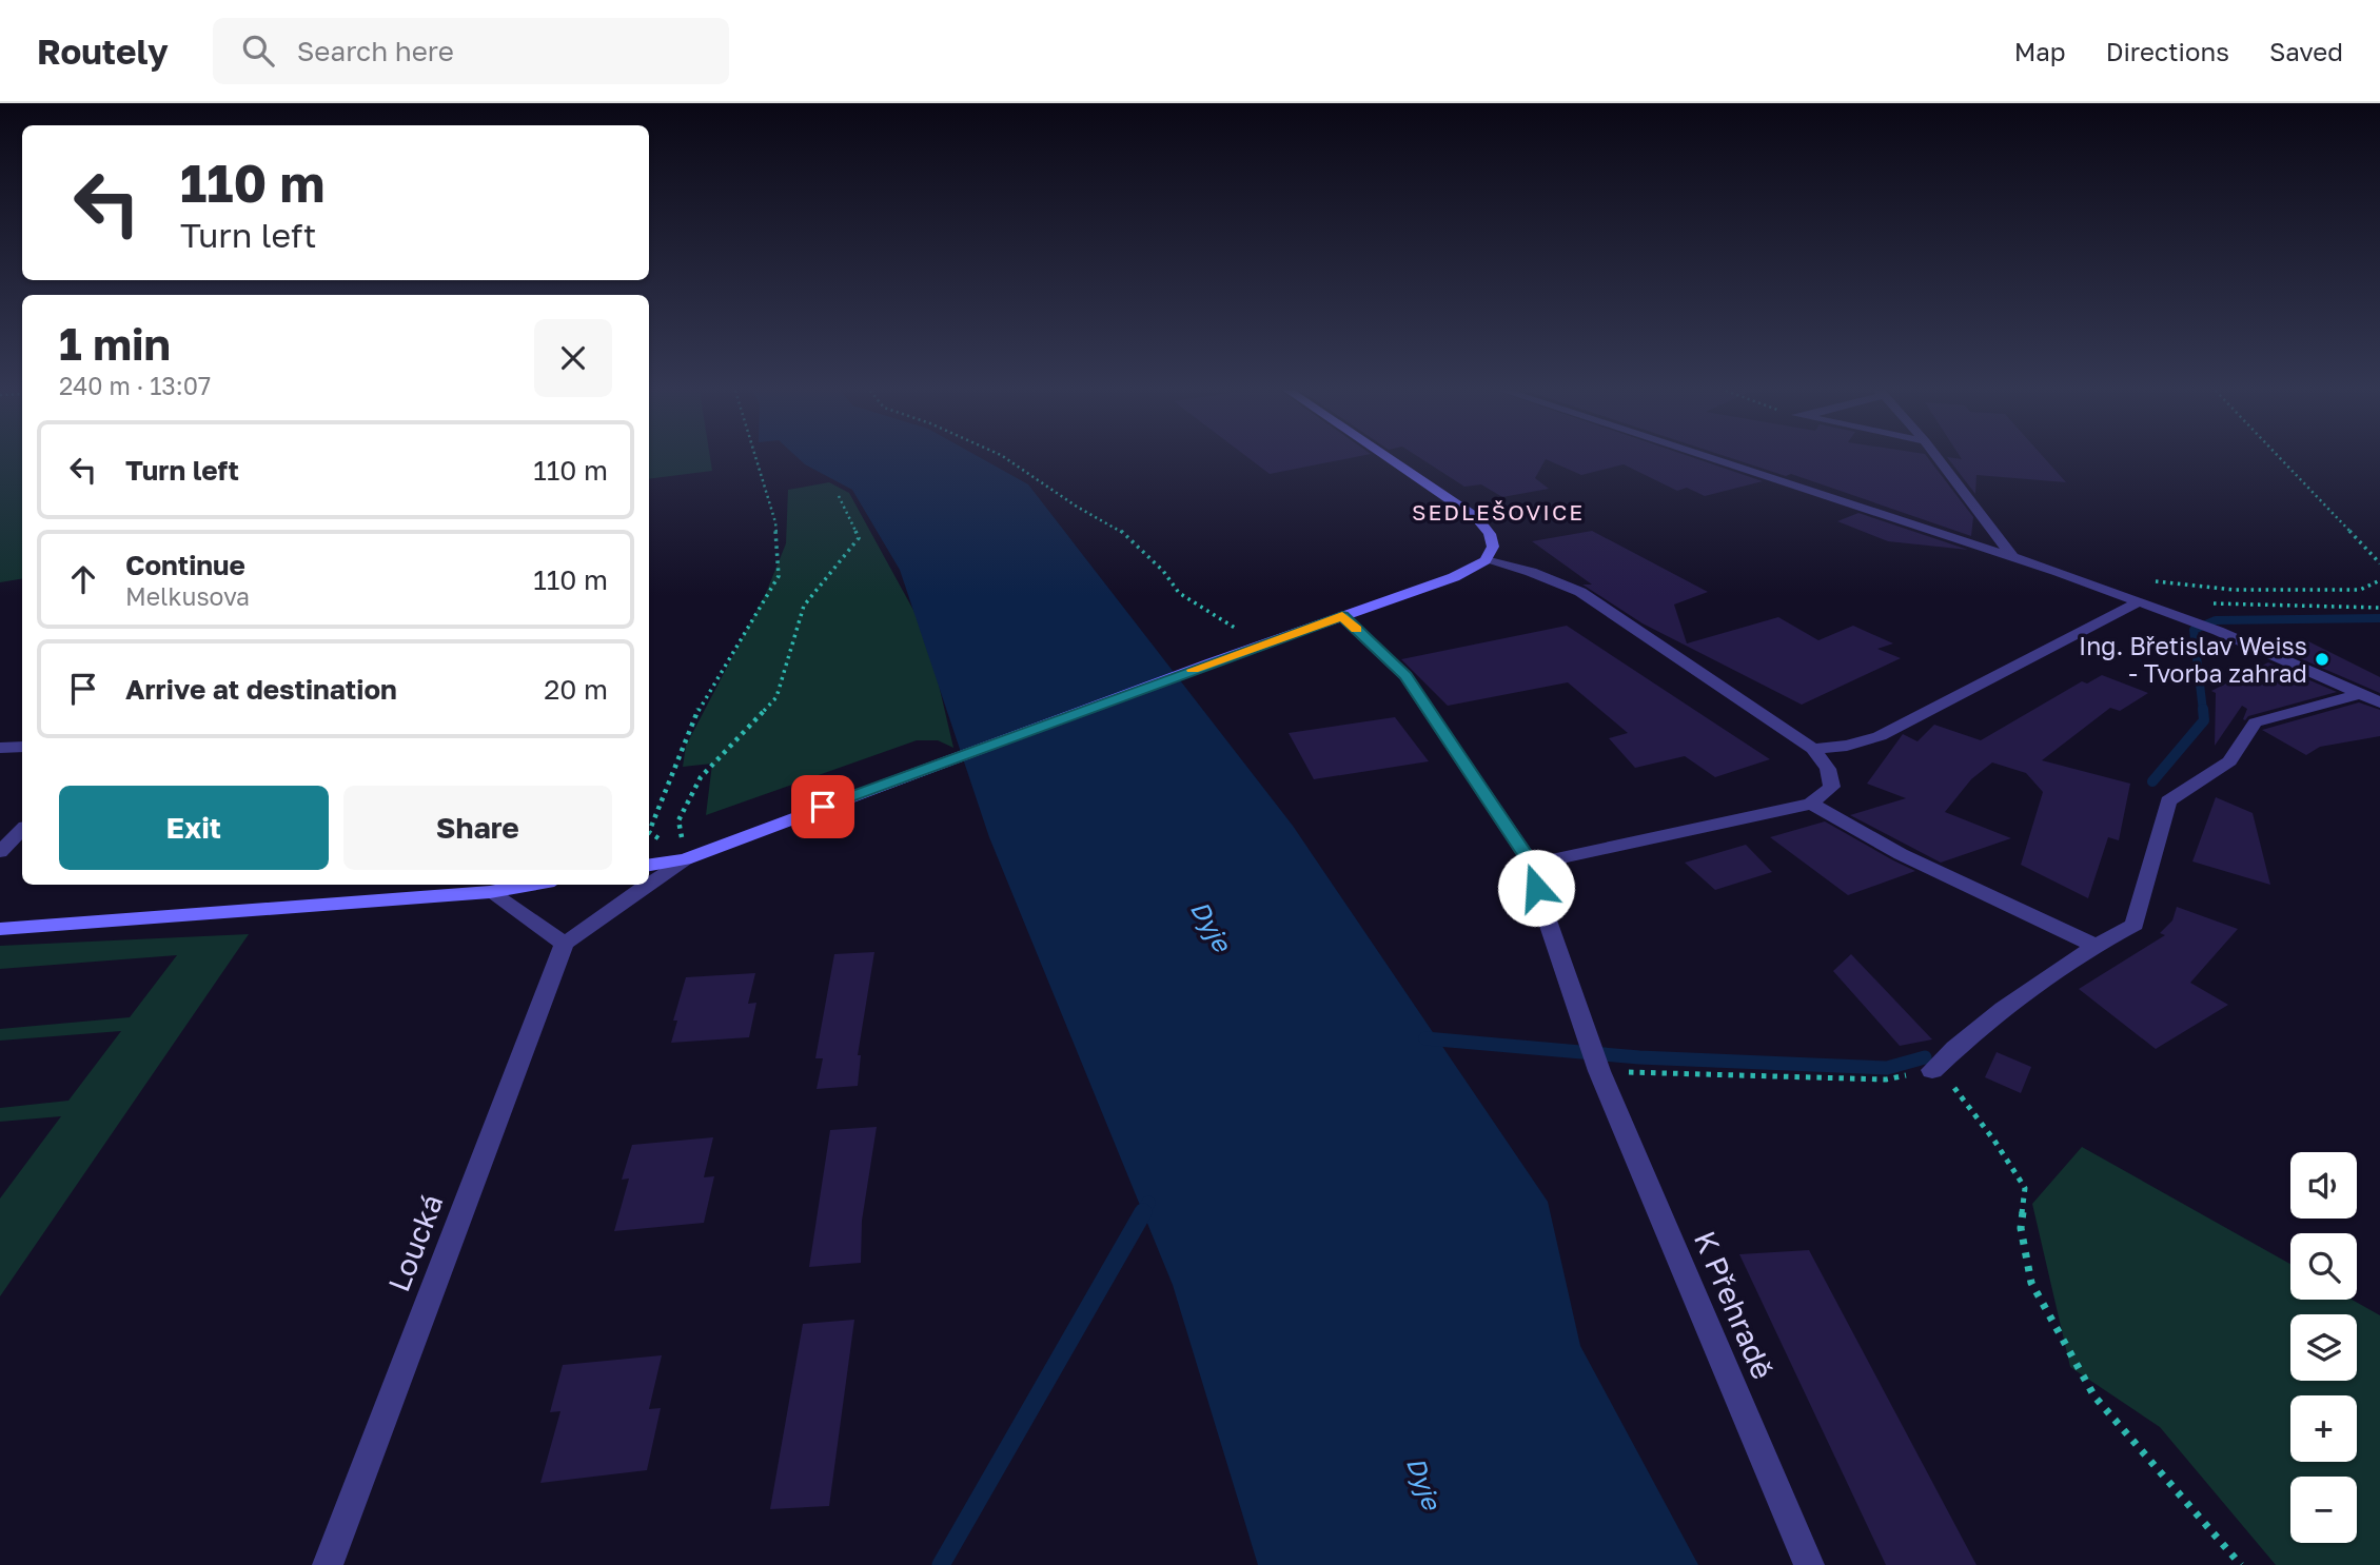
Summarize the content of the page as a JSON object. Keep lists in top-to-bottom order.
{
  "streets": {
    "street": ["Loucká", "K Přehradě"]
  },
  "districts": ["SEDLEŠOVICE"],
  "water": ["Dyje"],
  "places": ["Ing. Břetislav Weiss - Tvorba zahrad"],
  "page": {
    "header": "Routely",
    "search": "Search here",
    "nav": ["Map", "Directions", "Saved"],
    "turn": ["110 m", "Turn left"],
    "heading": ["1 min", "240 m · 13:07"],
    "list": [
      {
        "name": "Turn left",
        "value": "110 m"
      },
      {
        "name": "Continue",
        "note": "Melkusova",
        "value": "110 m"
      },
      {
        "name": "Arrive at destination",
        "value": "20 m"
      }
    ],
    "buttons": ["Exit", "Share"],
    "map_buttons": ["+", "−"]
  }
}
